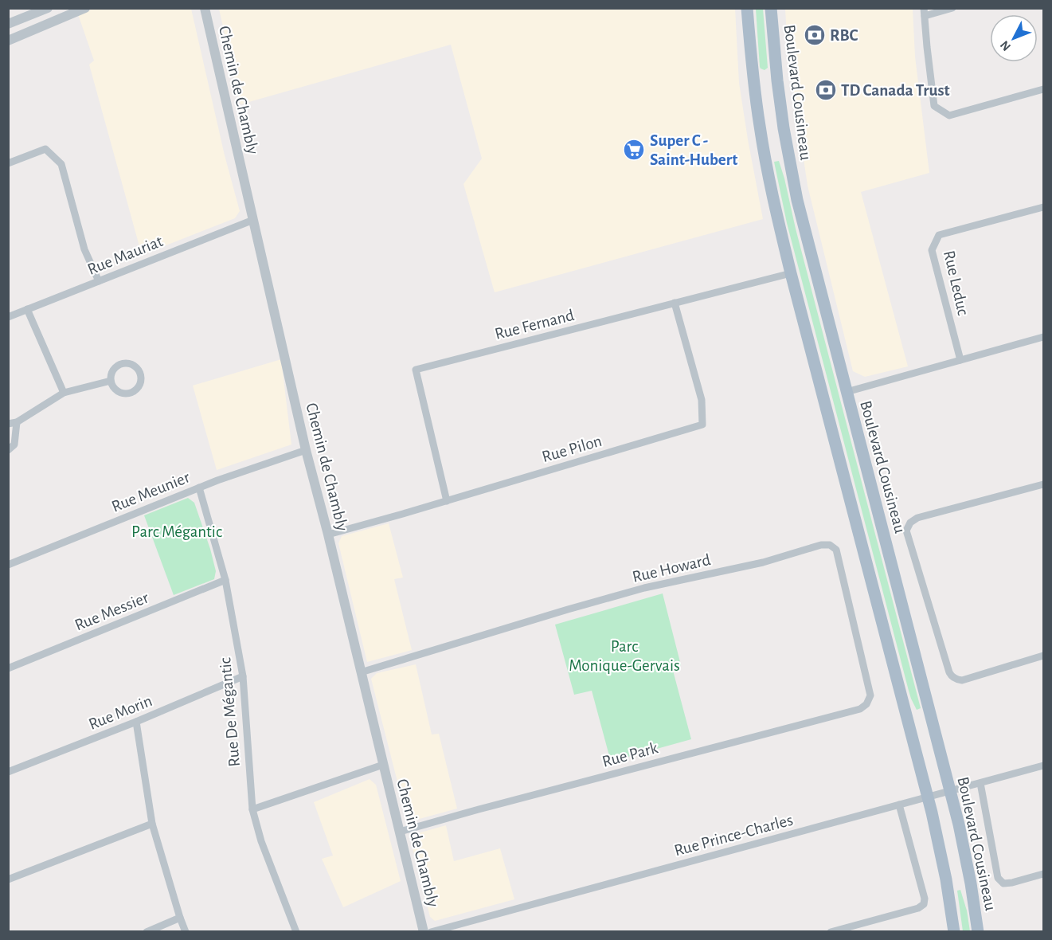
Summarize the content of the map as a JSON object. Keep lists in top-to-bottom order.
{
  "streets": {
    "main road": ["Boulevard Cousineau"],
    "street": [
      "Chemin de Chambly",
      "Rue Mauriat",
      "Rue Leduc",
      "Rue Fernand",
      "Rue Pilon",
      "Rue Meunier",
      "Rue Howard",
      "Rue Messier",
      "Rue Morin",
      "Rue De Mégantic",
      "Rue Park",
      "Rue Prince-Charles"
    ]
  },
  "crossings": [
    ["Chemin de Chambly", "Rue Mauriat"],
    ["Chemin de Chambly", "Rue Pilon"],
    ["Chemin de Chambly", "Rue Meunier"],
    ["Chemin de Chambly", "Rue Howard"],
    ["Chemin de Chambly", "Rue Park"],
    ["Boulevard Cousineau", "Rue Prince-Charles"],
    ["Rue Fernand", "Rue Pilon"],
    ["Rue Meunier", "Rue De Mégantic"],
    ["Rue Howard", "Rue Park"],
    ["Rue Messier", "Rue De Mégantic"],
    ["Rue Morin", "Rue De Mégantic"]
  ],
  "parks": ["Parc Mégantic", "Parc Monique-Gervais"],
  "places": {
    "bank": ["RBC", "TD Canada Trust"],
    "supermarket": ["Super C - Saint-Hubert"]
  },
  "north": "bottom left"
}
